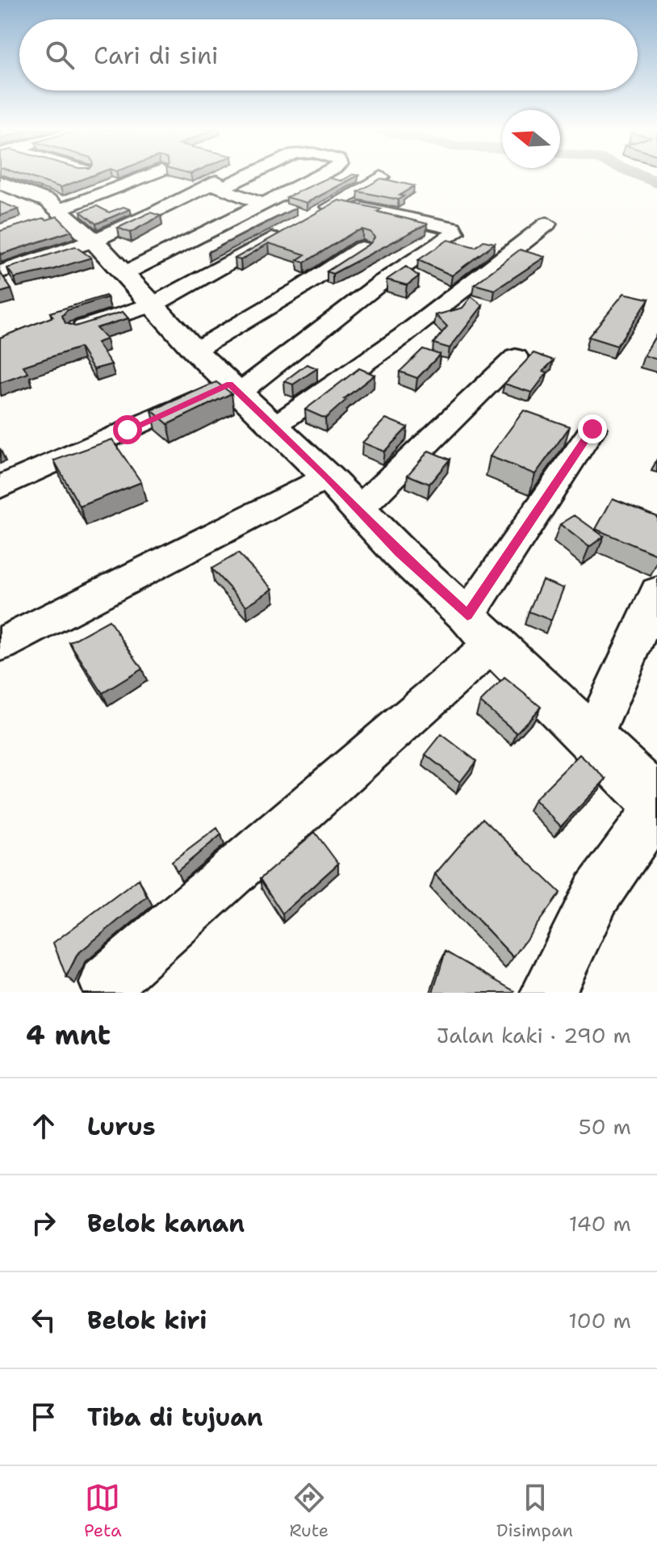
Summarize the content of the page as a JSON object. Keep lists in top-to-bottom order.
{
  "north": "left",
  "page": {
    "search": "Cari di sini",
    "heading": ["4 mnt", "Jalan kaki · 290 m"],
    "list": [
      ["Lurus", "50 m"],
      ["Belok kanan", "140 m"],
      ["Belok kiri", "100 m"],
      "Tiba di tujuan"
    ],
    "nav": ["Peta", "Rute", "Disimpan"]
  }
}
